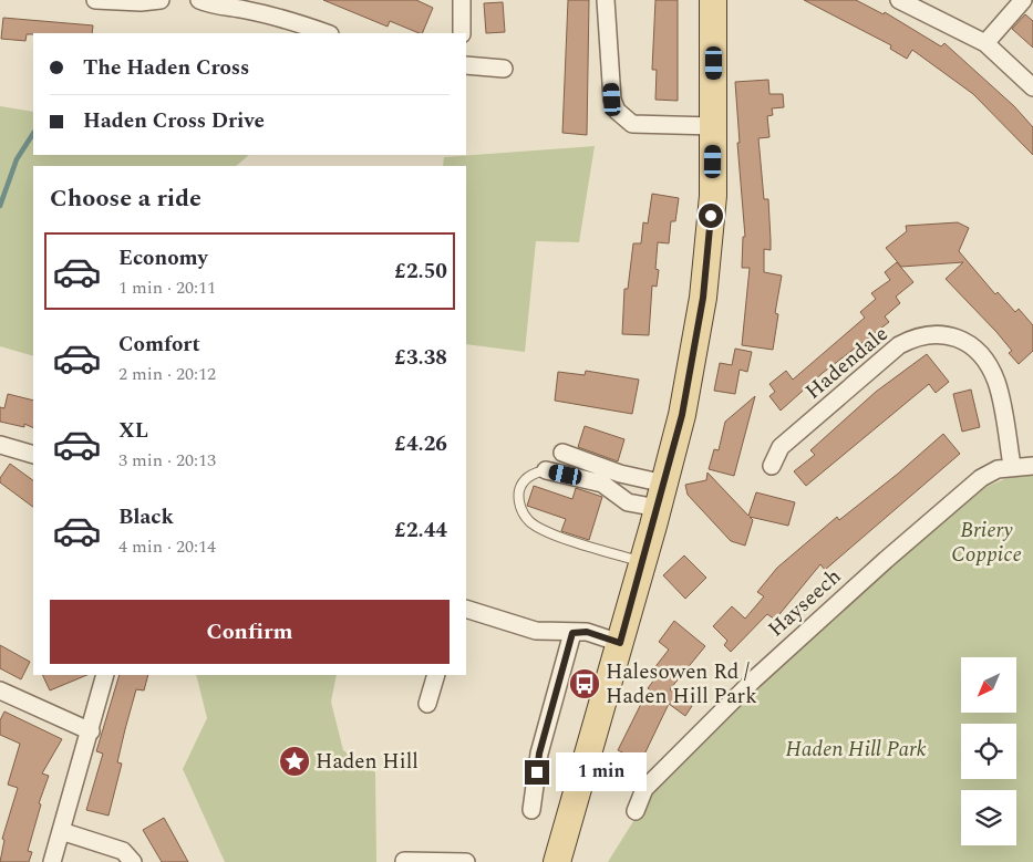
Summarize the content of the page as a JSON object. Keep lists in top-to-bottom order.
{
  "streets": {
    "street": ["Hadendale", "Hayseech"]
  },
  "crossings": [
    ["Hadendale", "Hayseech"]
  ],
  "parks": ["Briery Coppice", "Haden Hill Park"],
  "places": {
    "bus stop": ["Halesowen Rd / Haden Hill Park"],
    "place": ["Haden Hill"]
  },
  "north": "bottom left",
  "page": {
    "banner": ["The Haden Cross", "Haden Cross Drive"],
    "heading": "Choose a ride",
    "list": [
      {
        "name": "Economy",
        "note": "1 min · 20:11",
        "value": "£2.50"
      },
      {
        "name": "Comfort",
        "note": "2 min · 20:12",
        "value": "£3.38"
      },
      {
        "name": "XL",
        "note": "3 min · 20:13",
        "value": "£4.26"
      },
      {
        "name": "Black",
        "note": "4 min · 20:14",
        "value": "£2.44"
      }
    ],
    "buttons": "Confirm",
    "bubble": "1 min"
  }
}
